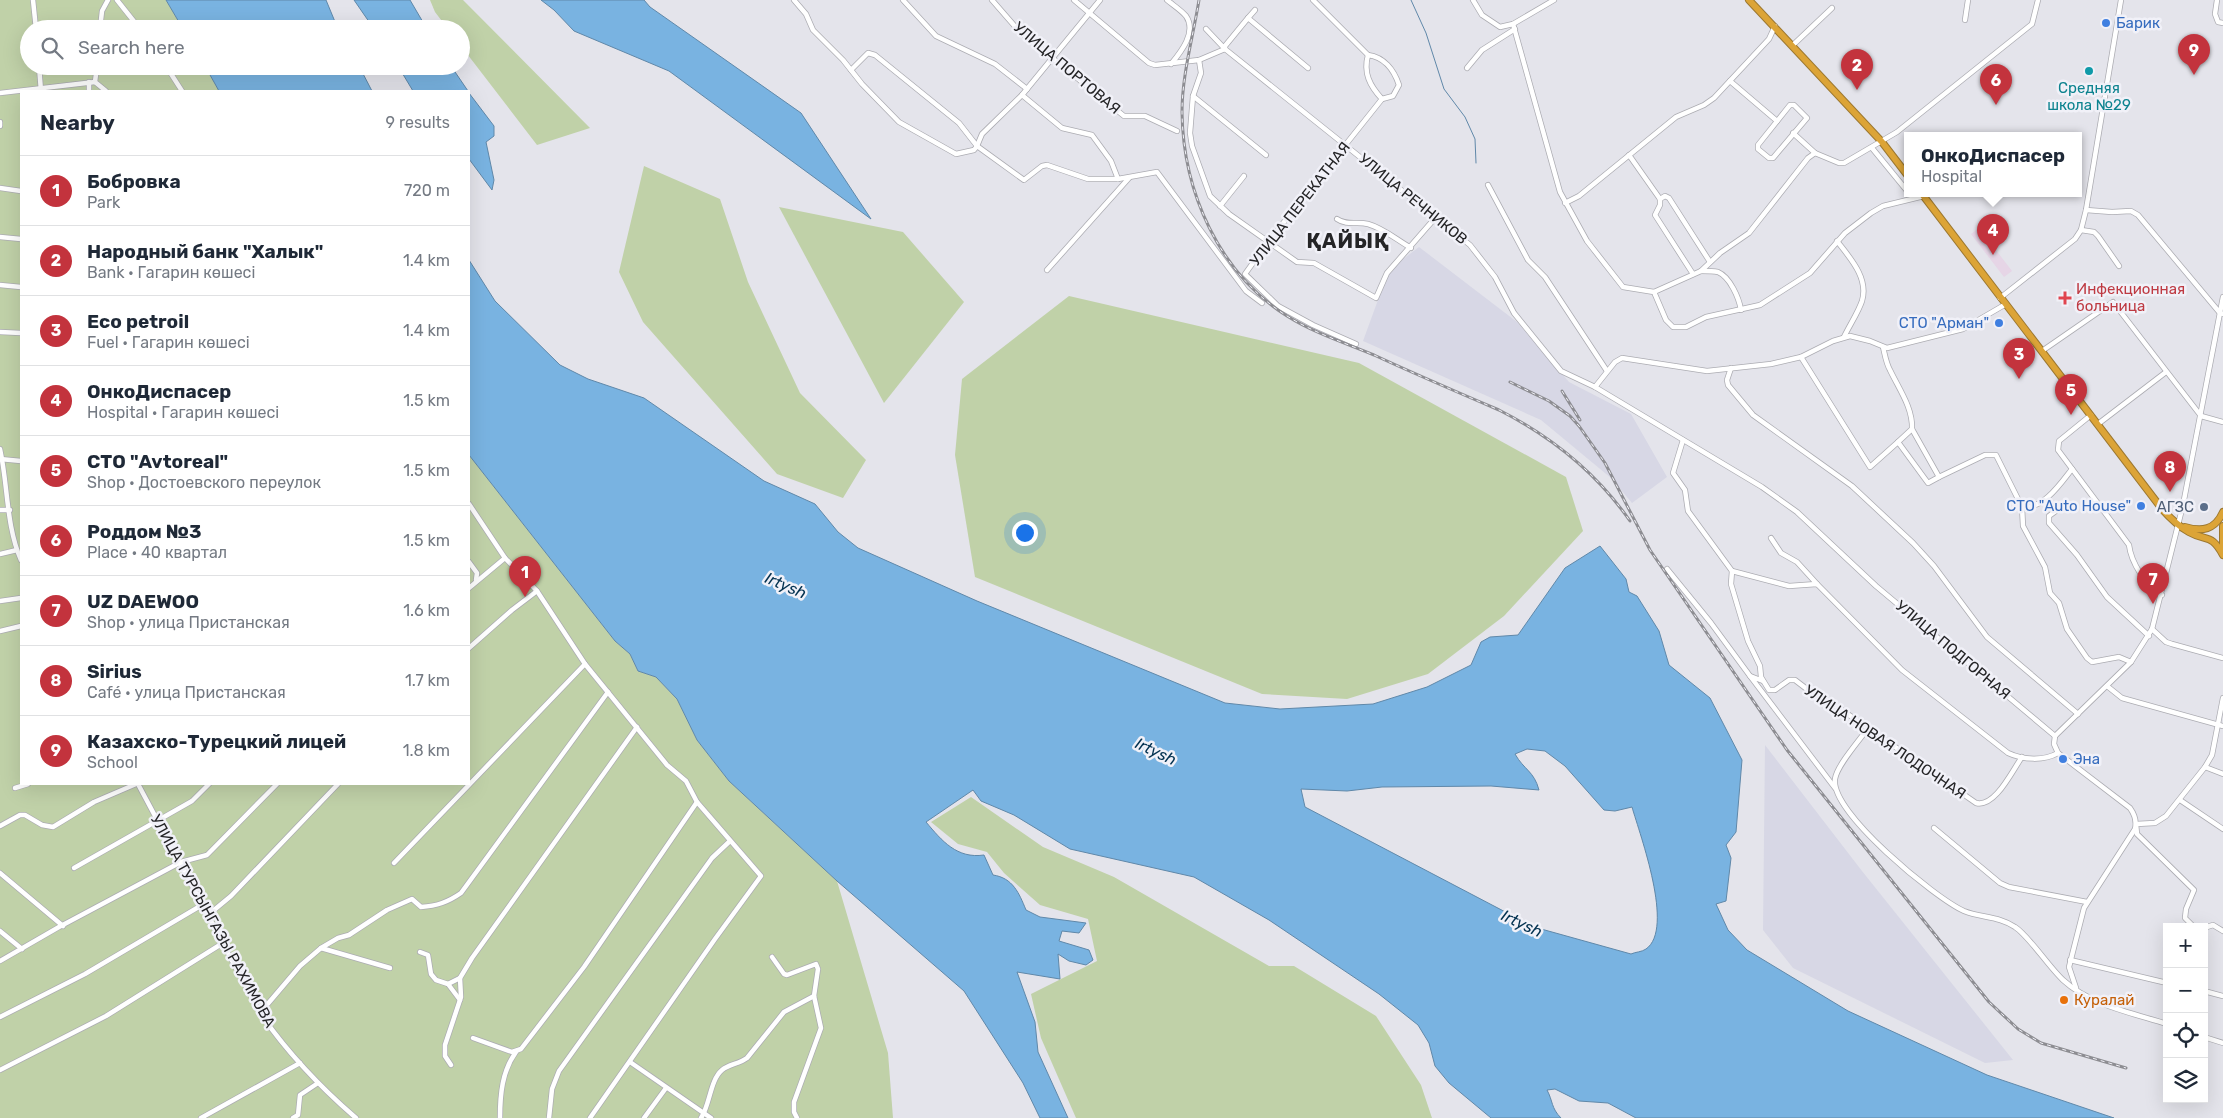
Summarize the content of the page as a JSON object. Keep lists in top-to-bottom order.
{
  "streets": {
    "street": [
      "УЛИЦА ПОРТОВАЯ",
      "УЛИЦА РЕЧНИКОВ",
      "УЛИЦА ПЕРЕКАТНАЯ",
      "УЛИЦА ПОДГОРНАЯ",
      "УЛИЦА НОВАЯ ЛОДОЧНАЯ",
      "УЛИЦА ТУРСЫНГАЗЫ РАХИМОВА"
    ]
  },
  "crossings": [
    ["УЛИЦА РЕЧНИКОВ", "УЛИЦА ПЕРЕКАТНАЯ"],
    ["УЛИЦА РЕЧНИКОВ", "УЛИЦА ПОДГОРНАЯ"]
  ],
  "districts": ["ҚАЙЫҚ"],
  "water": ["Irtysh"],
  "places": {
    "other": [
      "Барик",
      "Средняя школа №29",
      "СТО \"Арман\"",
      "СТО \"Auto House\"",
      "АГЗС",
      "Эна",
      "Куралай"
    ],
    "health": ["Инфекционная больница"]
  },
  "page": {
    "search": "Search here",
    "pins": [
      "9",
      "2",
      "6",
      "4",
      "3",
      "5",
      "8",
      "1",
      "7"
    ],
    "heading": ["Nearby", "9 results"],
    "popup": ["ОнкоДиспасер", "Hospital"],
    "list": [
      {
        "mark": "1",
        "name": "Бобровка",
        "note": "Park",
        "value": "720 m"
      },
      {
        "mark": "2",
        "name": "Народный банк \"Халык\"",
        "note": "Bank · Гагарин көшесі",
        "value": "1.4 km"
      },
      {
        "mark": "3",
        "name": "Eco petroil",
        "note": "Fuel · Гагарин көшесі",
        "value": "1.4 km"
      },
      {
        "mark": "4",
        "name": "ОнкоДиспасер",
        "note": "Hospital · Гагарин көшесі",
        "value": "1.5 km"
      },
      {
        "mark": "5",
        "name": "СТО \"Avtoreal\"",
        "note": "Shop · Достоевского переулок",
        "value": "1.5 km"
      },
      {
        "mark": "6",
        "name": "Роддом №3",
        "note": "Place · 40 квартал",
        "value": "1.5 km"
      },
      {
        "mark": "7",
        "name": "UZ DAEWOO",
        "note": "Shop · улица Пристанская",
        "value": "1.6 km"
      },
      {
        "mark": "8",
        "name": "Sirius",
        "note": "Café · улица Пристанская",
        "value": "1.7 km"
      },
      {
        "mark": "9",
        "name": "Казахско-Турецкий лицей",
        "note": "School",
        "value": "1.8 km"
      }
    ],
    "map_buttons": ["+", "−"]
  }
}
